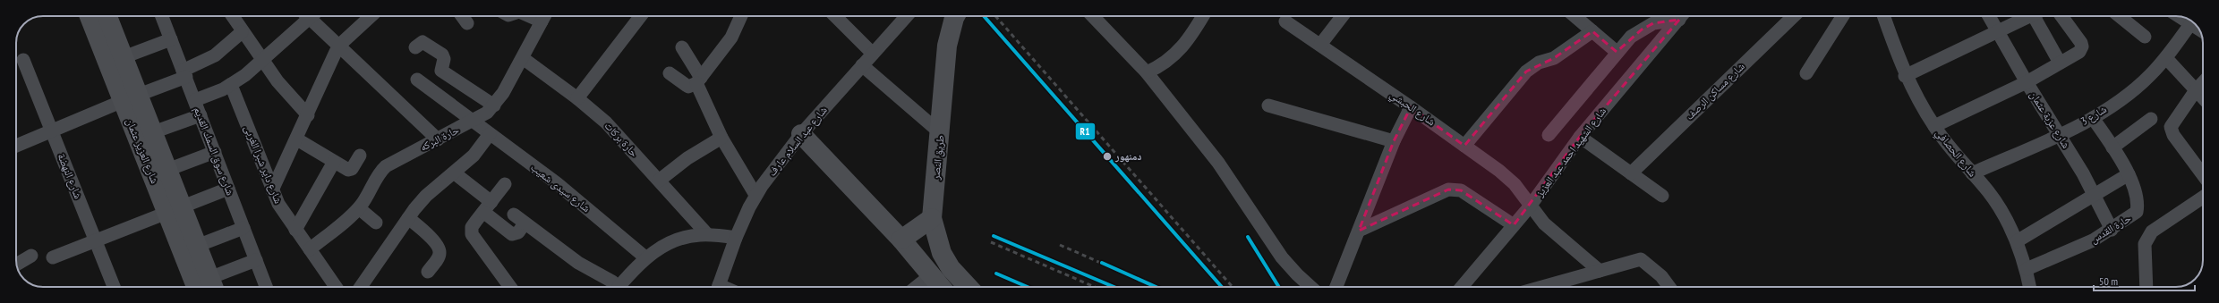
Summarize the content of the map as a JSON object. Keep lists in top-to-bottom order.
{
  "streets": {
    "street": [
      "شارع مساكن الرصف",
      "شارع الحبشي",
      "شارع 3",
      "شارع عزبة عثمان",
      "حارة البركه",
      "حارة بركات",
      "شارع عبد السلام عارف",
      "شارع العزيز عثمان",
      "شارع سوق السمك القديم",
      "شارع الشهيد احمد عبد العزيز",
      "شارع الحصافي",
      "طريق النصر",
      "شارع داير شبرا الغربى",
      "شارع النهضة",
      "شارع سيدى شعيب",
      "حارة القدس"
    ]
  },
  "crossings": [
    ["شارع الحبشي", "شارع الشهيد احمد عبد العزيز"],
    ["شارع 3", "شارع عزبة عثمان"],
    ["شارع 3", "شارع الحصافي"],
    ["شارع 3", "حارة القدس"],
    ["شارع عزبة عثمان", "حارة القدس"],
    ["حارة البركه", "حارة بركات"],
    ["حارة البركه", "شارع داير شبرا الغربى"],
    ["حارة البركه", "شارع سيدى شعيب"],
    ["شارع الحصافي", "حارة القدس"]
  ],
  "places": ["دمنهور"],
  "lines": ["transit line R1"],
  "scale_bar": "50 m"
}
